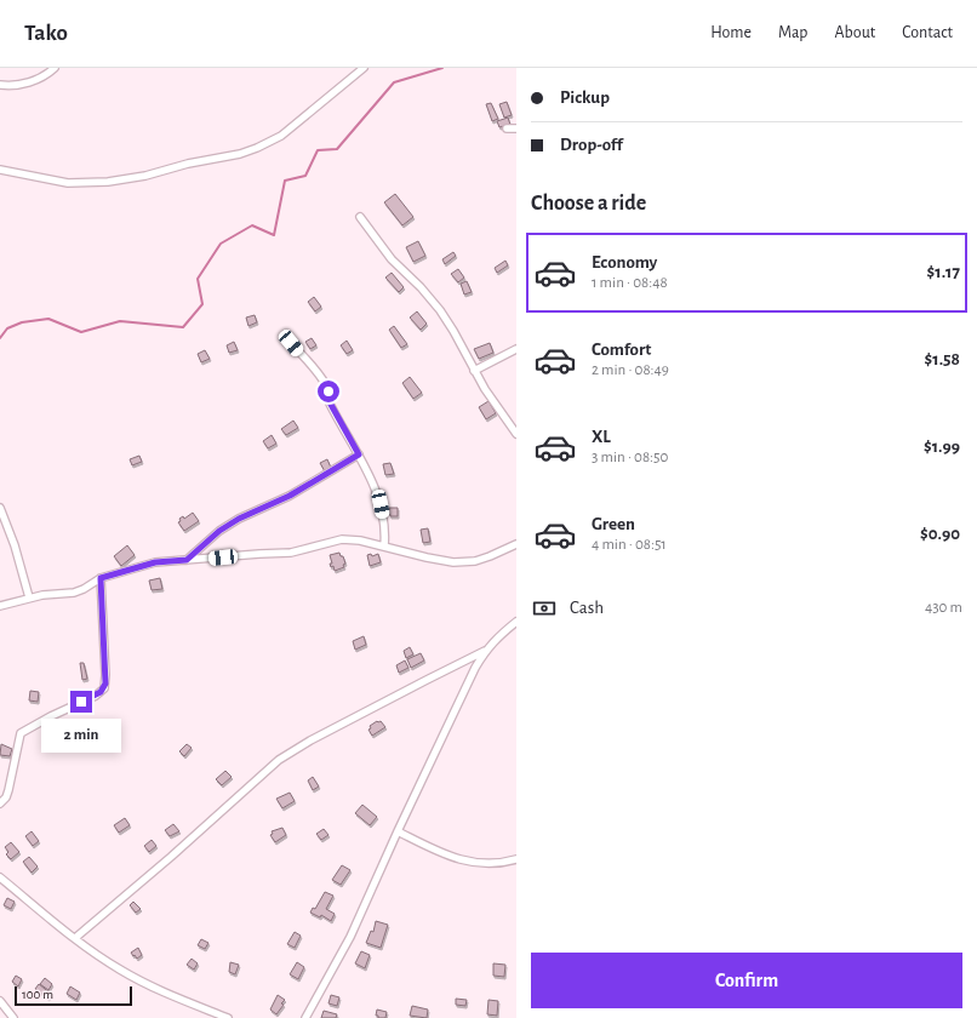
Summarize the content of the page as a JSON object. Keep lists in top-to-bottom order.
{
  "scale_bar": "100 m",
  "page": {
    "header": "Tako",
    "nav": [
      "Home",
      "Map",
      "About",
      "Contact"
    ],
    "banner": ["Pickup", "Drop-off"],
    "heading": "Choose a ride",
    "list": [
      {
        "name": "Economy",
        "note": "1 min · 08:48",
        "value": "$1.17"
      },
      {
        "name": "Comfort",
        "note": "2 min · 08:49",
        "value": "$1.58"
      },
      {
        "name": "XL",
        "note": "3 min · 08:50",
        "value": "$1.99"
      },
      {
        "name": "Green",
        "note": "4 min · 08:51",
        "value": "$0.90"
      }
    ],
    "pay": ["Cash", "430 m"],
    "bubble": "2 min",
    "buttons": "Confirm",
    "scale": "100 m"
  }
}
